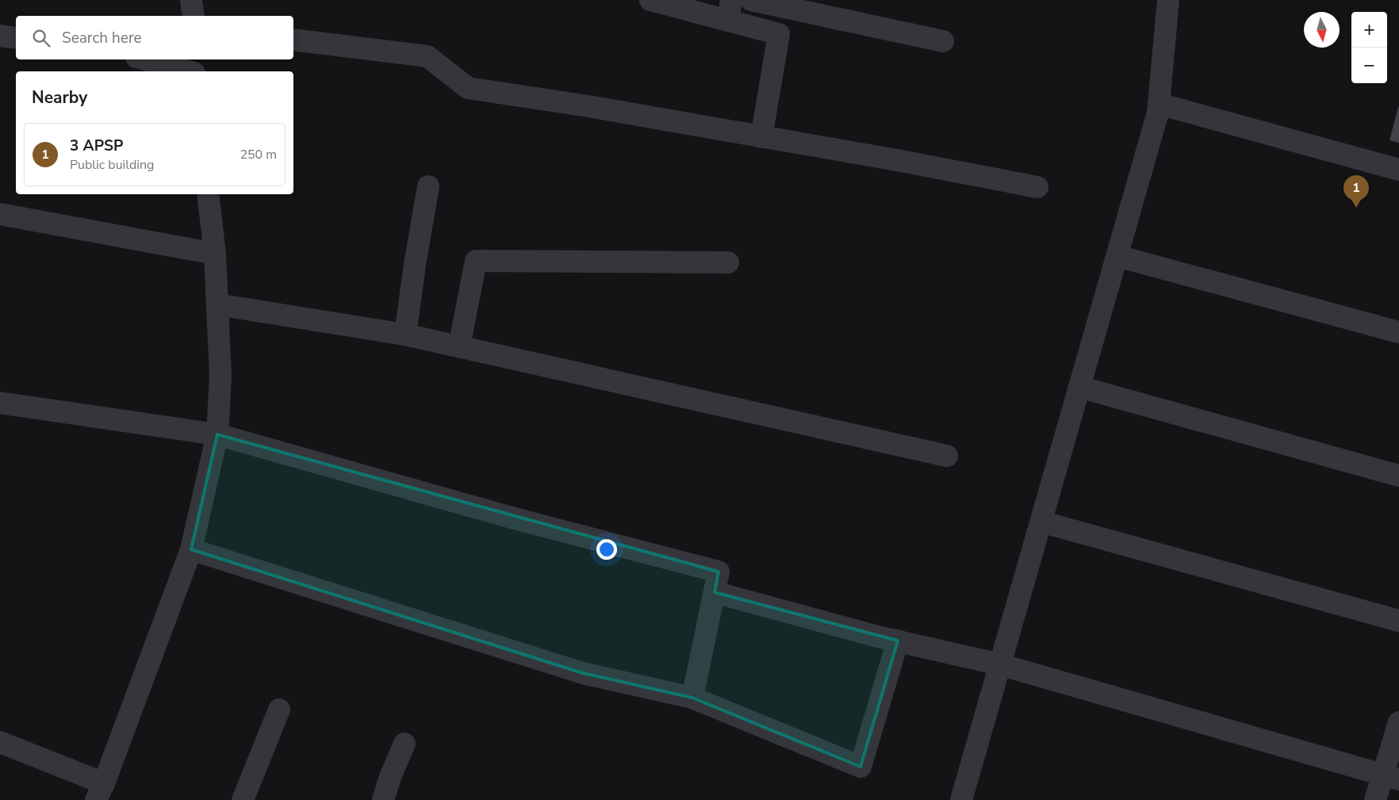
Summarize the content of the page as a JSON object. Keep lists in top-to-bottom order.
{
  "north": "bottom",
  "page": {
    "map_buttons": ["+", "−"],
    "search": "Search here",
    "heading": "Nearby",
    "list": [
      {
        "mark": "1",
        "name": "3 APSP",
        "note": "Public building",
        "value": "250 m"
      }
    ],
    "pins": "1"
  }
}
